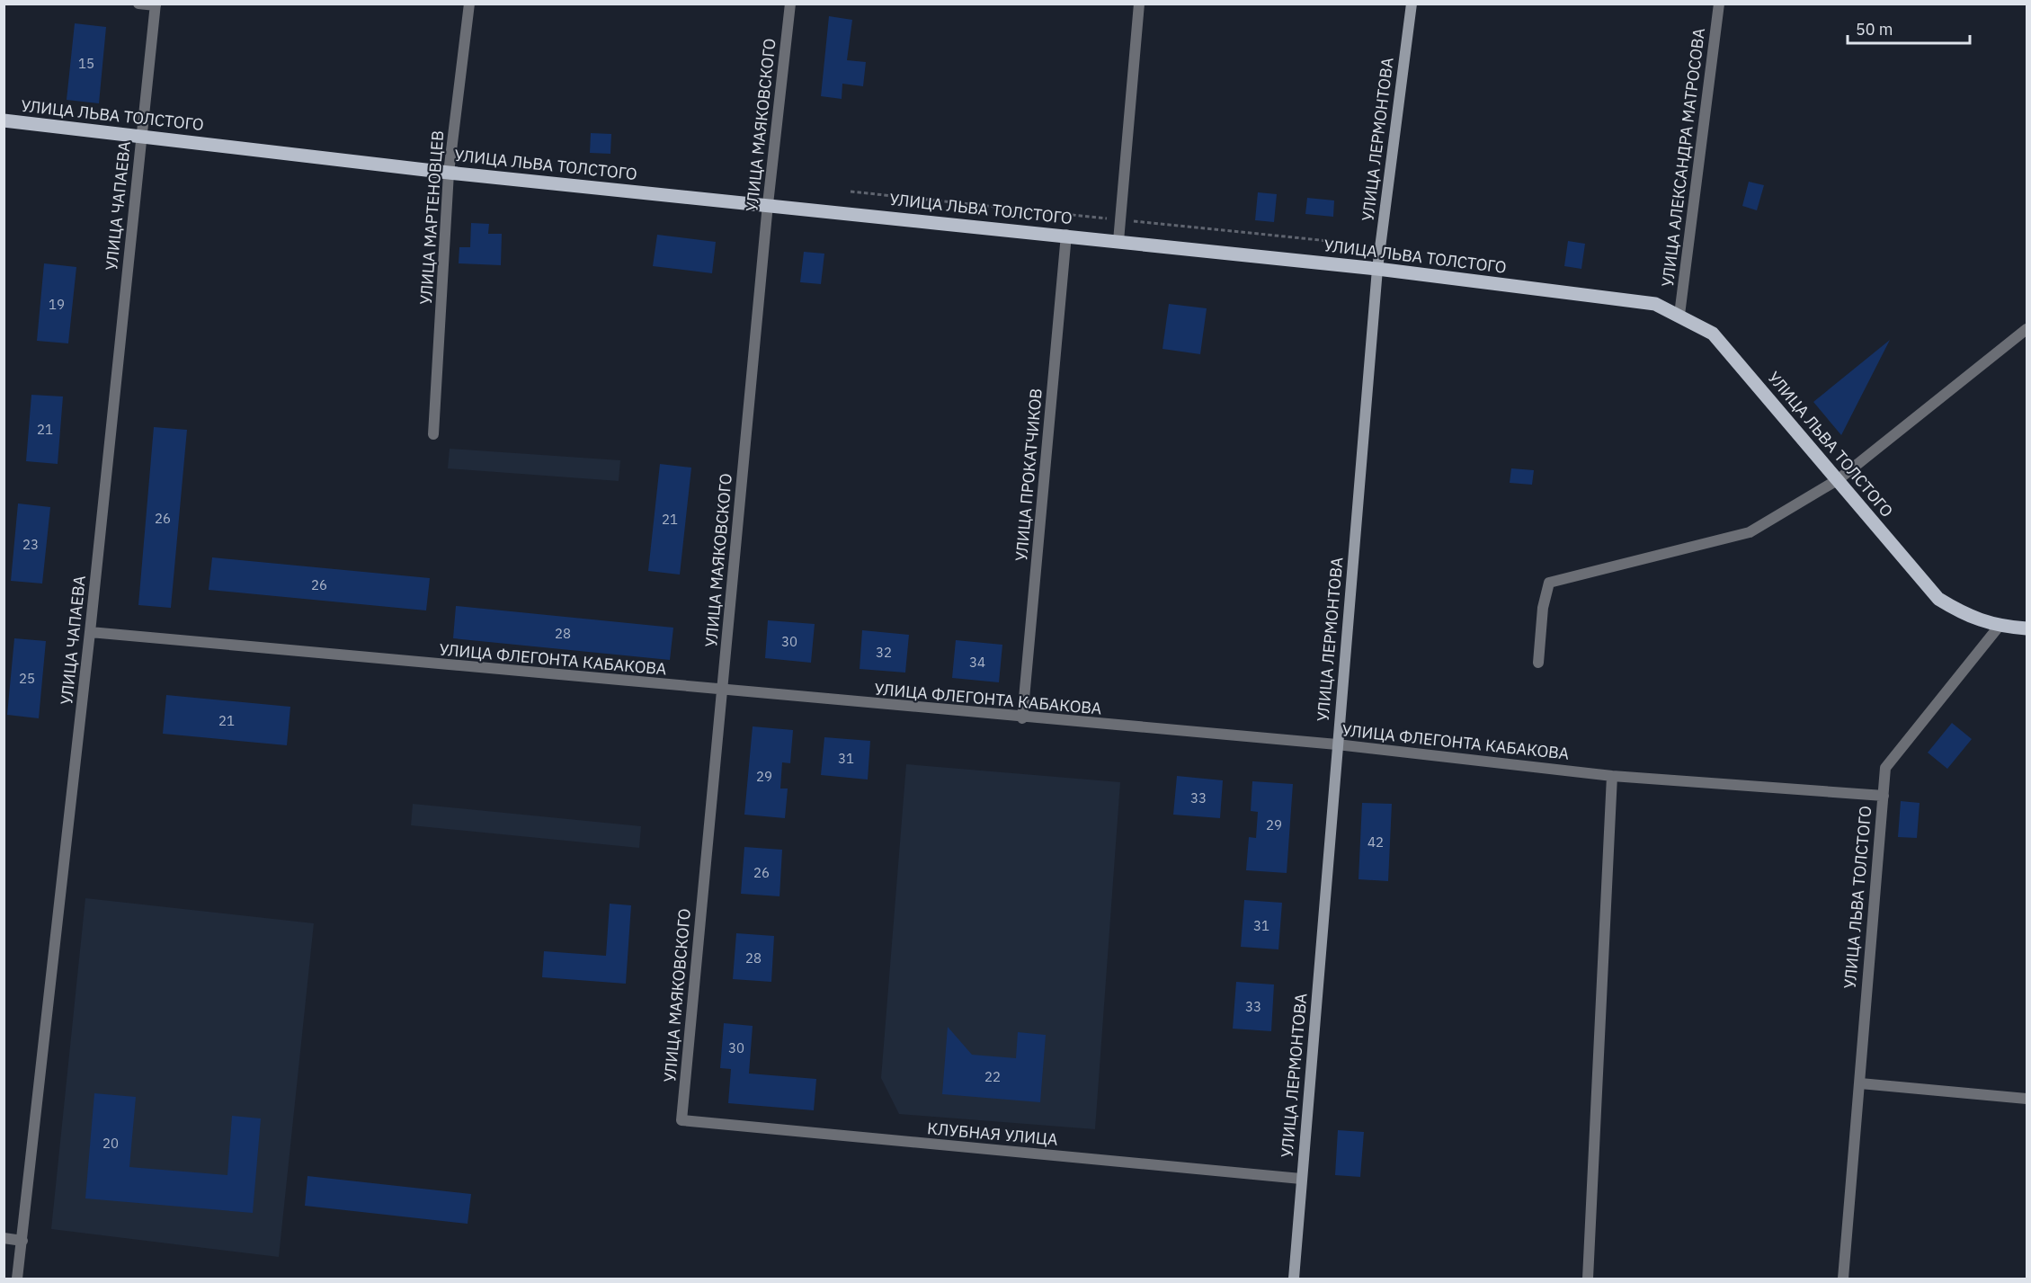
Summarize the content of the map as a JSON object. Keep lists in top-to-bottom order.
{
  "streets": {
    "main road": ["УЛИЦА ЛЬВА ТОЛСТОГО"],
    "street": [
      "УЛИЦА МАЯКОВСКОГО",
      "УЛИЦА ЛЕРМОНТОВА",
      "УЛИЦА АЛЕКСАНДРА МАТРОСОВА",
      "УЛИЦА ЧАПАЕВА",
      "УЛИЦА МАРТЕНОВЦЕВ",
      "УЛИЦА ПРОКАТЧИКОВ",
      "УЛИЦА ФЛЕГОНТА КАБАКОВА",
      "КЛУБНАЯ УЛИЦА"
    ]
  },
  "crossings": [
    ["УЛИЦА ЛЬВА ТОЛСТОГО", "УЛИЦА МАЯКОВСКОГО"],
    ["УЛИЦА ЛЬВА ТОЛСТОГО", "УЛИЦА ЛЕРМОНТОВА"],
    ["УЛИЦА ЛЬВА ТОЛСТОГО", "УЛИЦА АЛЕКСАНДРА МАТРОСОВА"],
    ["УЛИЦА ЛЬВА ТОЛСТОГО", "УЛИЦА ЧАПАЕВА"],
    ["УЛИЦА ЛЬВА ТОЛСТОГО", "УЛИЦА МАРТЕНОВЦЕВ"],
    ["УЛИЦА ЛЬВА ТОЛСТОГО", "УЛИЦА ПРОКАТЧИКОВ"],
    ["УЛИЦА ЛЬВА ТОЛСТОГО", "УЛИЦА ФЛЕГОНТА КАБАКОВА"],
    ["УЛИЦА МАЯКОВСКОГО", "УЛИЦА ФЛЕГОНТА КАБАКОВА"],
    ["УЛИЦА МАЯКОВСКОГО", "КЛУБНАЯ УЛИЦА"],
    ["УЛИЦА ЛЕРМОНТОВА", "УЛИЦА ФЛЕГОНТА КАБАКОВА"],
    ["УЛИЦА ЛЕРМОНТОВА", "КЛУБНАЯ УЛИЦА"],
    ["УЛИЦА ЧАПАЕВА", "УЛИЦА ФЛЕГОНТА КАБАКОВА"],
    ["УЛИЦА ПРОКАТЧИКОВ", "УЛИЦА ФЛЕГОНТА КАБАКОВА"]
  ],
  "house_numbers": [
    "15",
    "19",
    "21",
    "26",
    "21",
    "23",
    "26",
    "28",
    "30",
    "32",
    "34",
    "25",
    "21",
    "31",
    "29",
    "33",
    "29",
    "42",
    "26",
    "31",
    "28",
    "33",
    "30",
    "22",
    "20"
  ],
  "scale_bar": "50 m"
}
